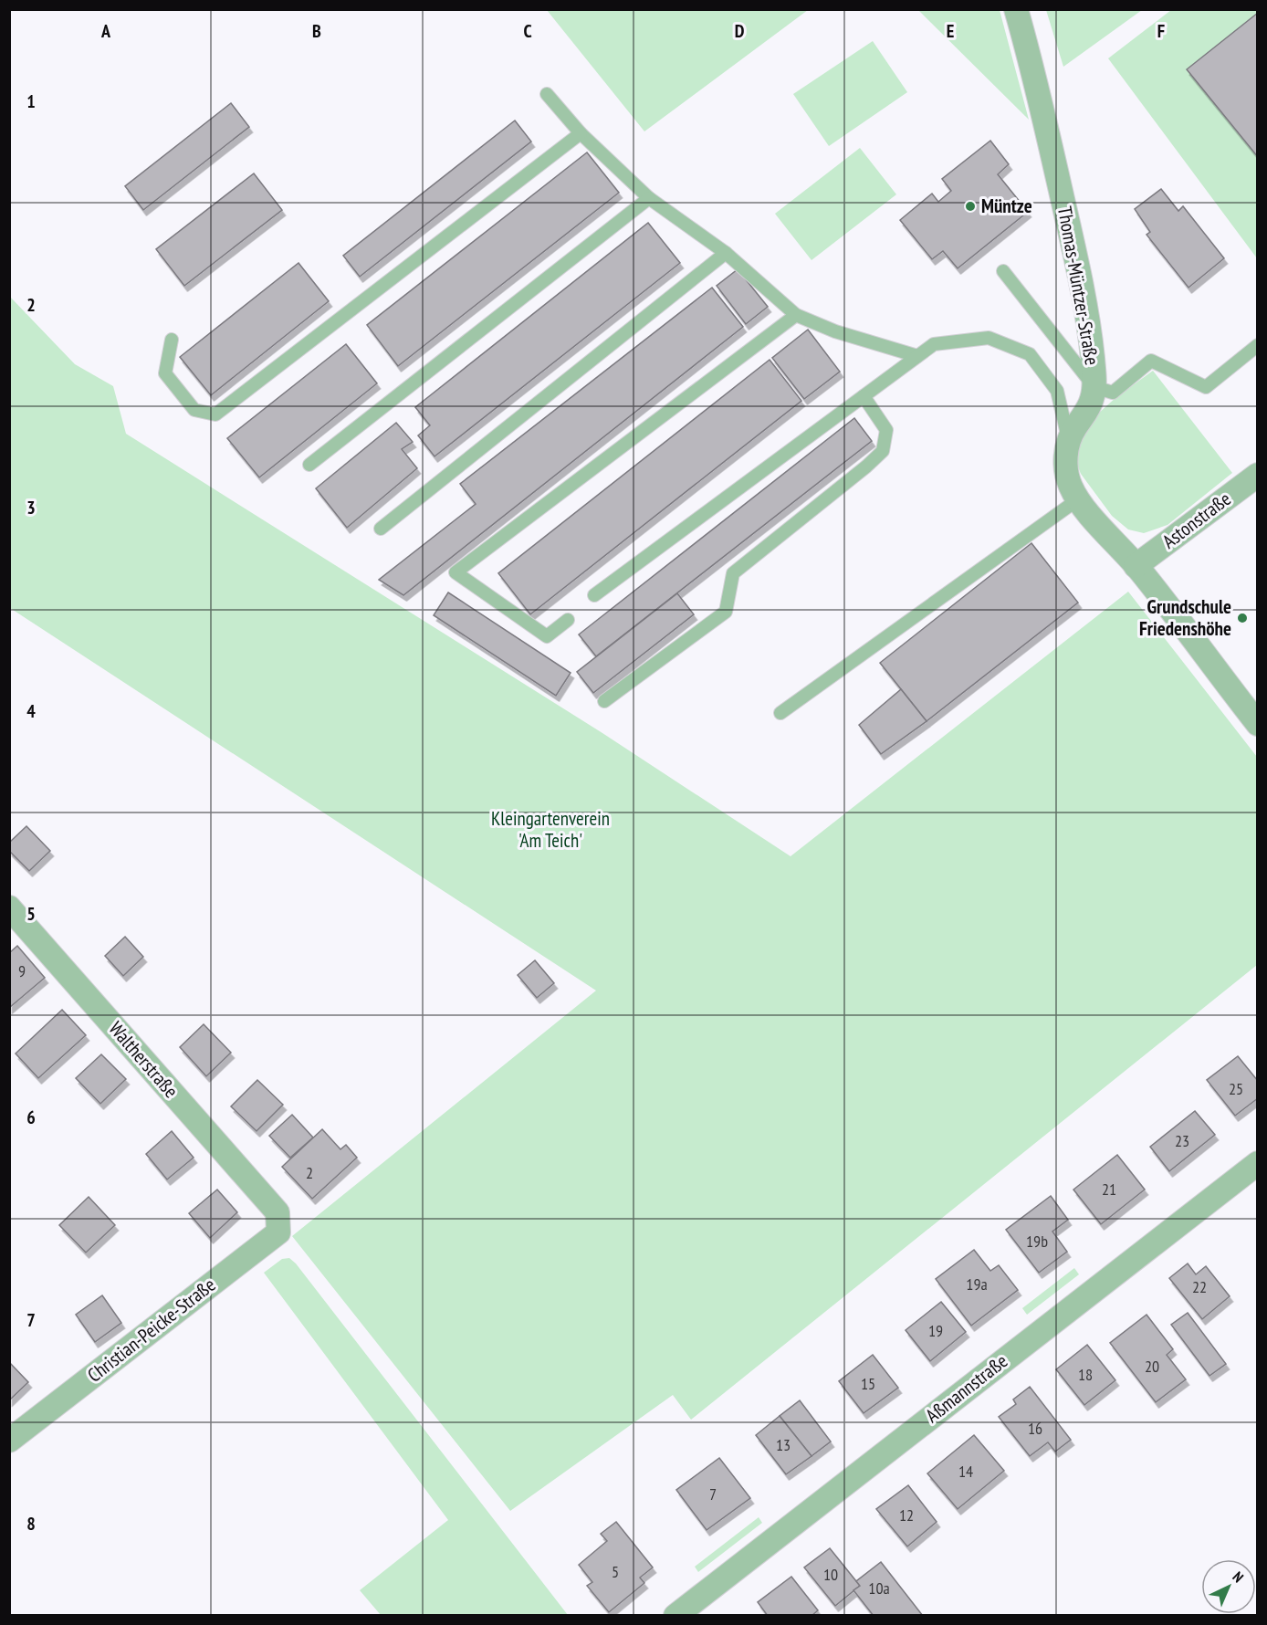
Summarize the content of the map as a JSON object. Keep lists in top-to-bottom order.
{
  "streets": {
    "street": [
      "Thomas-Müntzer-Straße",
      "Astonstraße",
      "Waltherstraße",
      "Christian-Peicke-Straße",
      "Aßmannstraße"
    ]
  },
  "crossings": [
    ["Thomas-Müntzer-Straße", "Astonstraße"],
    ["Waltherstraße", "Christian-Peicke-Straße"]
  ],
  "parks": ["Kleingartenverein 'Am Teich'"],
  "places": ["Müntze", "Grundschule Friedenshöhe"],
  "house_numbers": [
    "9",
    "25",
    "23",
    "2",
    "21",
    "19b",
    "19a",
    "22",
    "19",
    "20",
    "18",
    "15",
    "16",
    "13",
    "14",
    "7",
    "12",
    "5",
    "10",
    "10a"
  ],
  "north": "top right",
  "grid": {
    "columns": [
      "A",
      "B",
      "C",
      "D",
      "E",
      "F"
    ],
    "rows": [
      "1",
      "2",
      "3",
      "4",
      "5",
      "6",
      "7",
      "8"
    ]
  }
}
